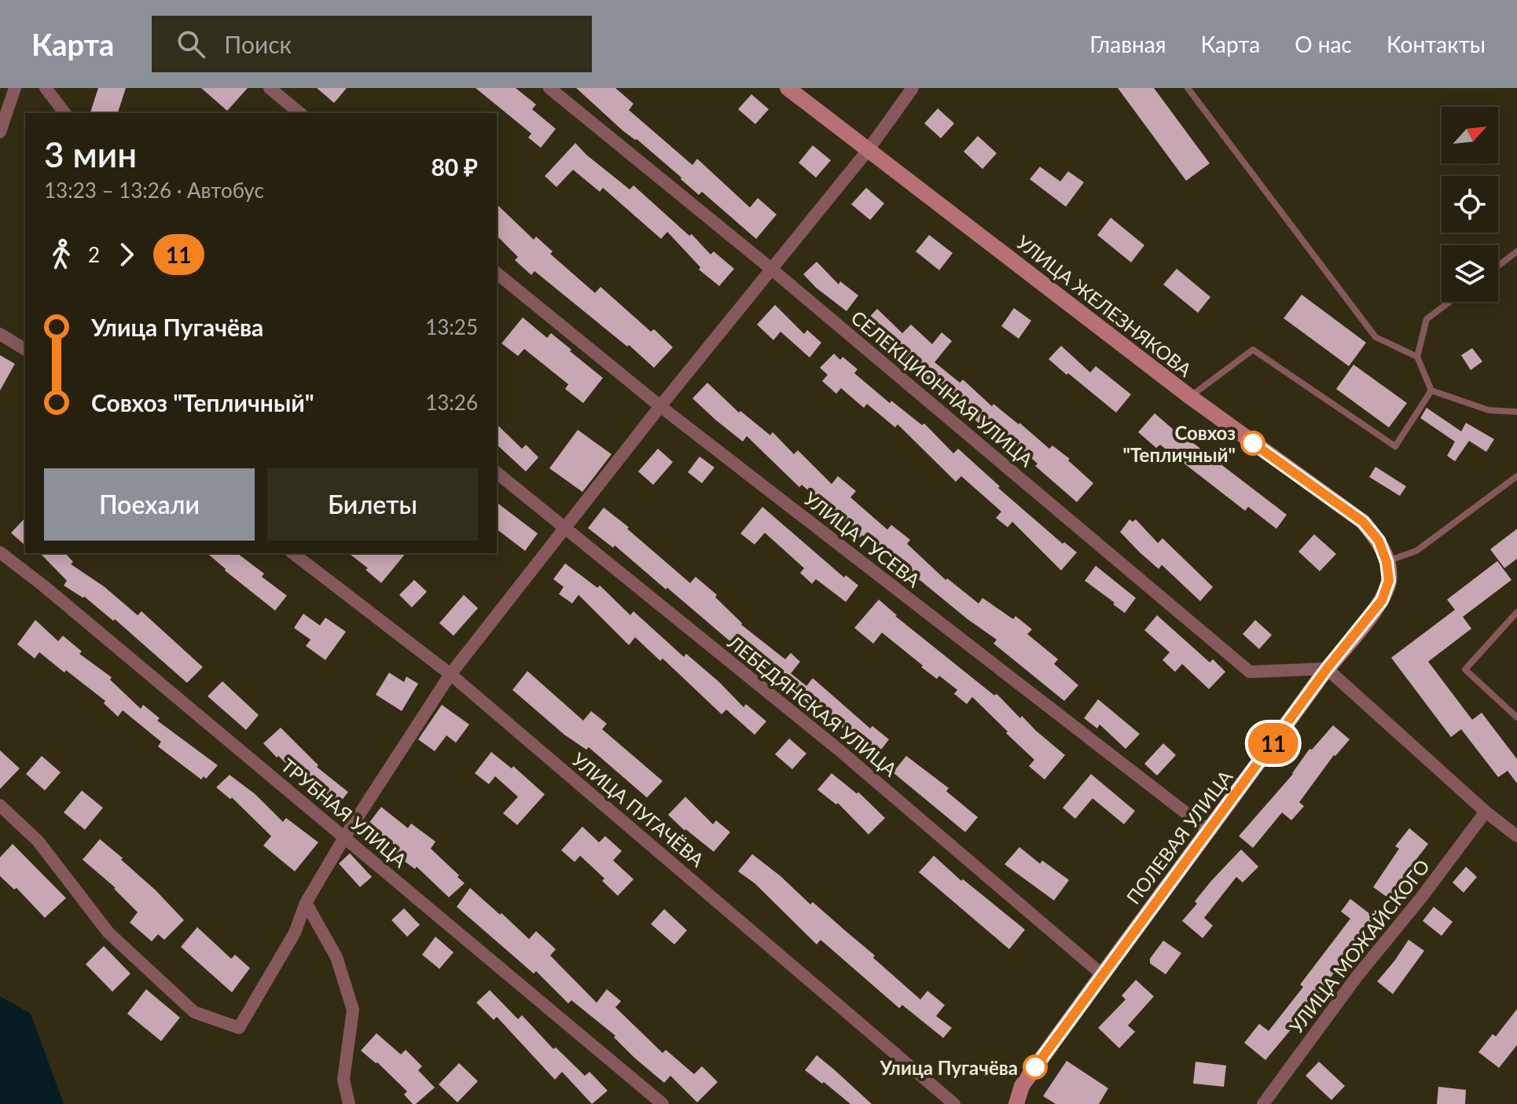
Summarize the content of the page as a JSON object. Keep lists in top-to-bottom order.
{
  "streets": {
    "street": [
      "УЛИЦА ЖЕЛЕЗНЯКОВА",
      "СЕЛЕКЦИОННАЯ УЛИЦА",
      "УЛИЦА ГУСЕВА",
      "ЛЕБЕДЯНСКАЯ УЛИЦА",
      "УЛИЦА ПУГАЧЁВА",
      "ТРУБНАЯ УЛИЦА",
      "ПОЛЕВАЯ УЛИЦА",
      "УЛИЦА МОЖАЙСКОГО"
    ]
  },
  "crossings": [
    ["УЛИЦА ЖЕЛЕЗНЯКОВА", "ПОЛЕВАЯ УЛИЦА"],
    ["СЕЛЕКЦИОННАЯ УЛИЦА", "ПОЛЕВАЯ УЛИЦА"],
    ["УЛИЦА ГУСЕВА", "ПОЛЕВАЯ УЛИЦА"],
    ["ЛЕБЕДЯНСКАЯ УЛИЦА", "ПОЛЕВАЯ УЛИЦА"]
  ],
  "places": ["Совхоз \"Тепличный\"", "Улица Пугачёва"],
  "lines": ["bus line 11"],
  "north": "top right",
  "page": {
    "header": "Карта",
    "search": "Поиск",
    "nav": [
      "Главная",
      "Карта",
      "О нас",
      "Контакты"
    ],
    "on_map": "11",
    "heading": ["3 мин", "13:23 – 13:26 · Автобус", "80 ₽"],
    "legs": ["2", "11"],
    "list": [
      {
        "name": "Улица Пугачёва",
        "value": "13:25"
      },
      {
        "name": "Совхоз \"Тепличный\"",
        "value": "13:26"
      }
    ],
    "buttons": ["Поехали", "Билеты"]
  }
}
